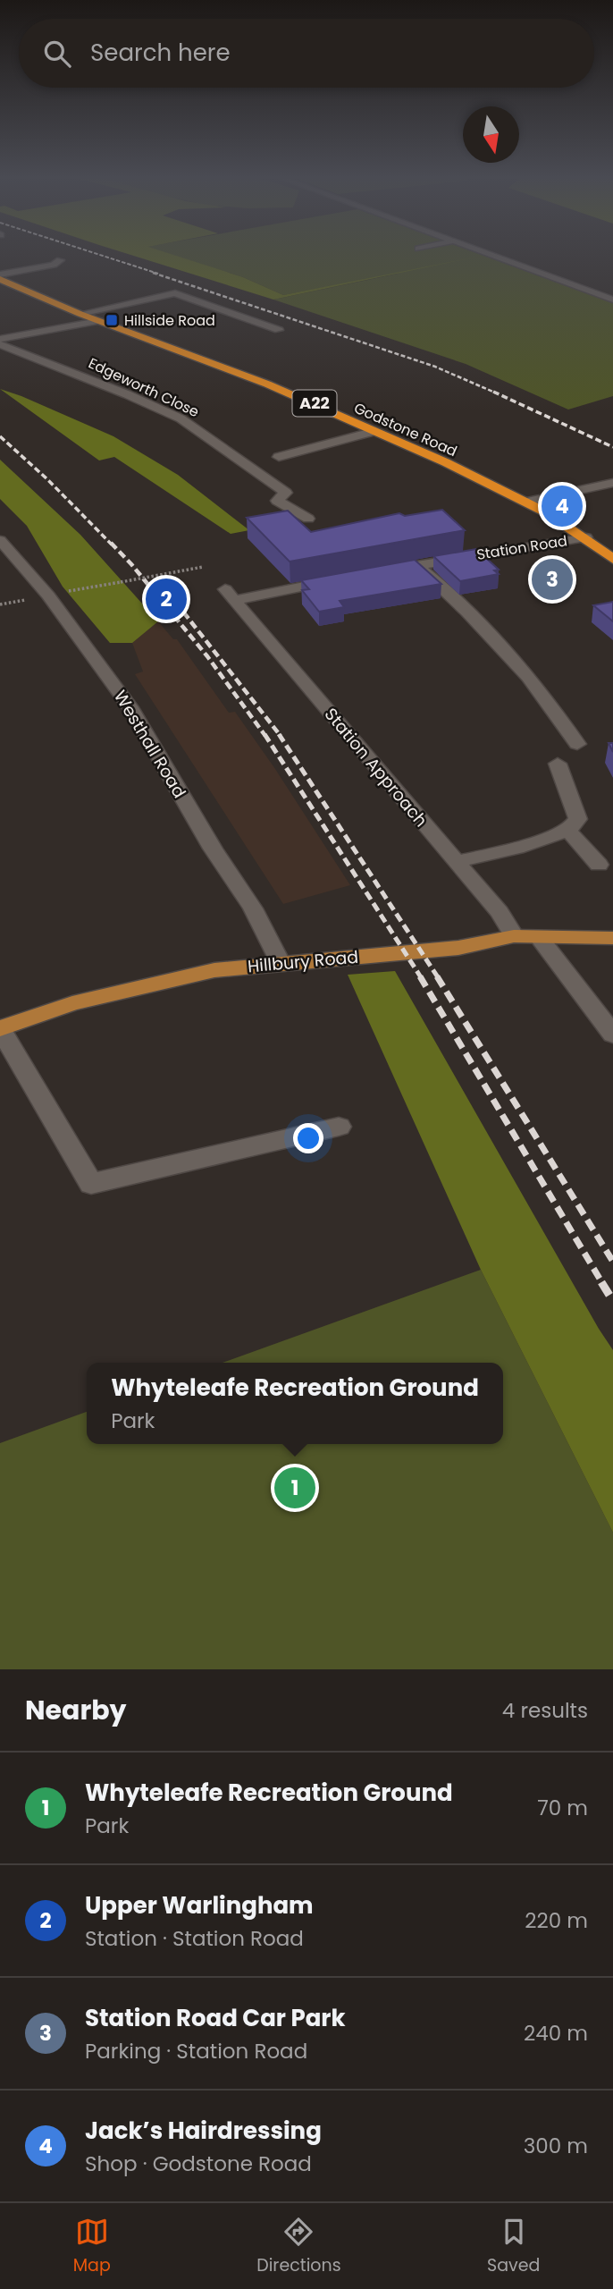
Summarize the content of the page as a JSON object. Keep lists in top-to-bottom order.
{
  "streets": {
    "highway": ["A22", "Godstone Road"],
    "main road": ["Hillbury Road"],
    "street": [
      "Edgeworth Close",
      "Station Road",
      "Westhall Road",
      "Station Approach"
    ]
  },
  "crossings": [
    ["Godstone Road", "Station Road"],
    ["Westhall Road", "Hillbury Road"],
    ["Station Approach", "Hillbury Road"]
  ],
  "places": {
    "transit": ["Hillside Road"]
  },
  "north": "bottom",
  "page": {
    "search": "Search here",
    "pins": [
      "4",
      "3",
      "2",
      "1"
    ],
    "popup": ["Whyteleafe Recreation Ground", "Park"],
    "heading": ["Nearby", "4 results"],
    "list": [
      {
        "mark": "1",
        "name": "Whyteleafe Recreation Ground",
        "note": "Park",
        "value": "70 m"
      },
      {
        "mark": "2",
        "name": "Upper Warlingham",
        "note": "Station · Station Road",
        "value": "220 m"
      },
      {
        "mark": "3",
        "name": "Station Road Car Park",
        "note": "Parking · Station Road",
        "value": "240 m"
      },
      {
        "mark": "4",
        "name": "Jack’s Hairdressing",
        "note": "Shop · Godstone Road",
        "value": "300 m"
      }
    ],
    "nav": ["Map", "Directions", "Saved"]
  }
}
